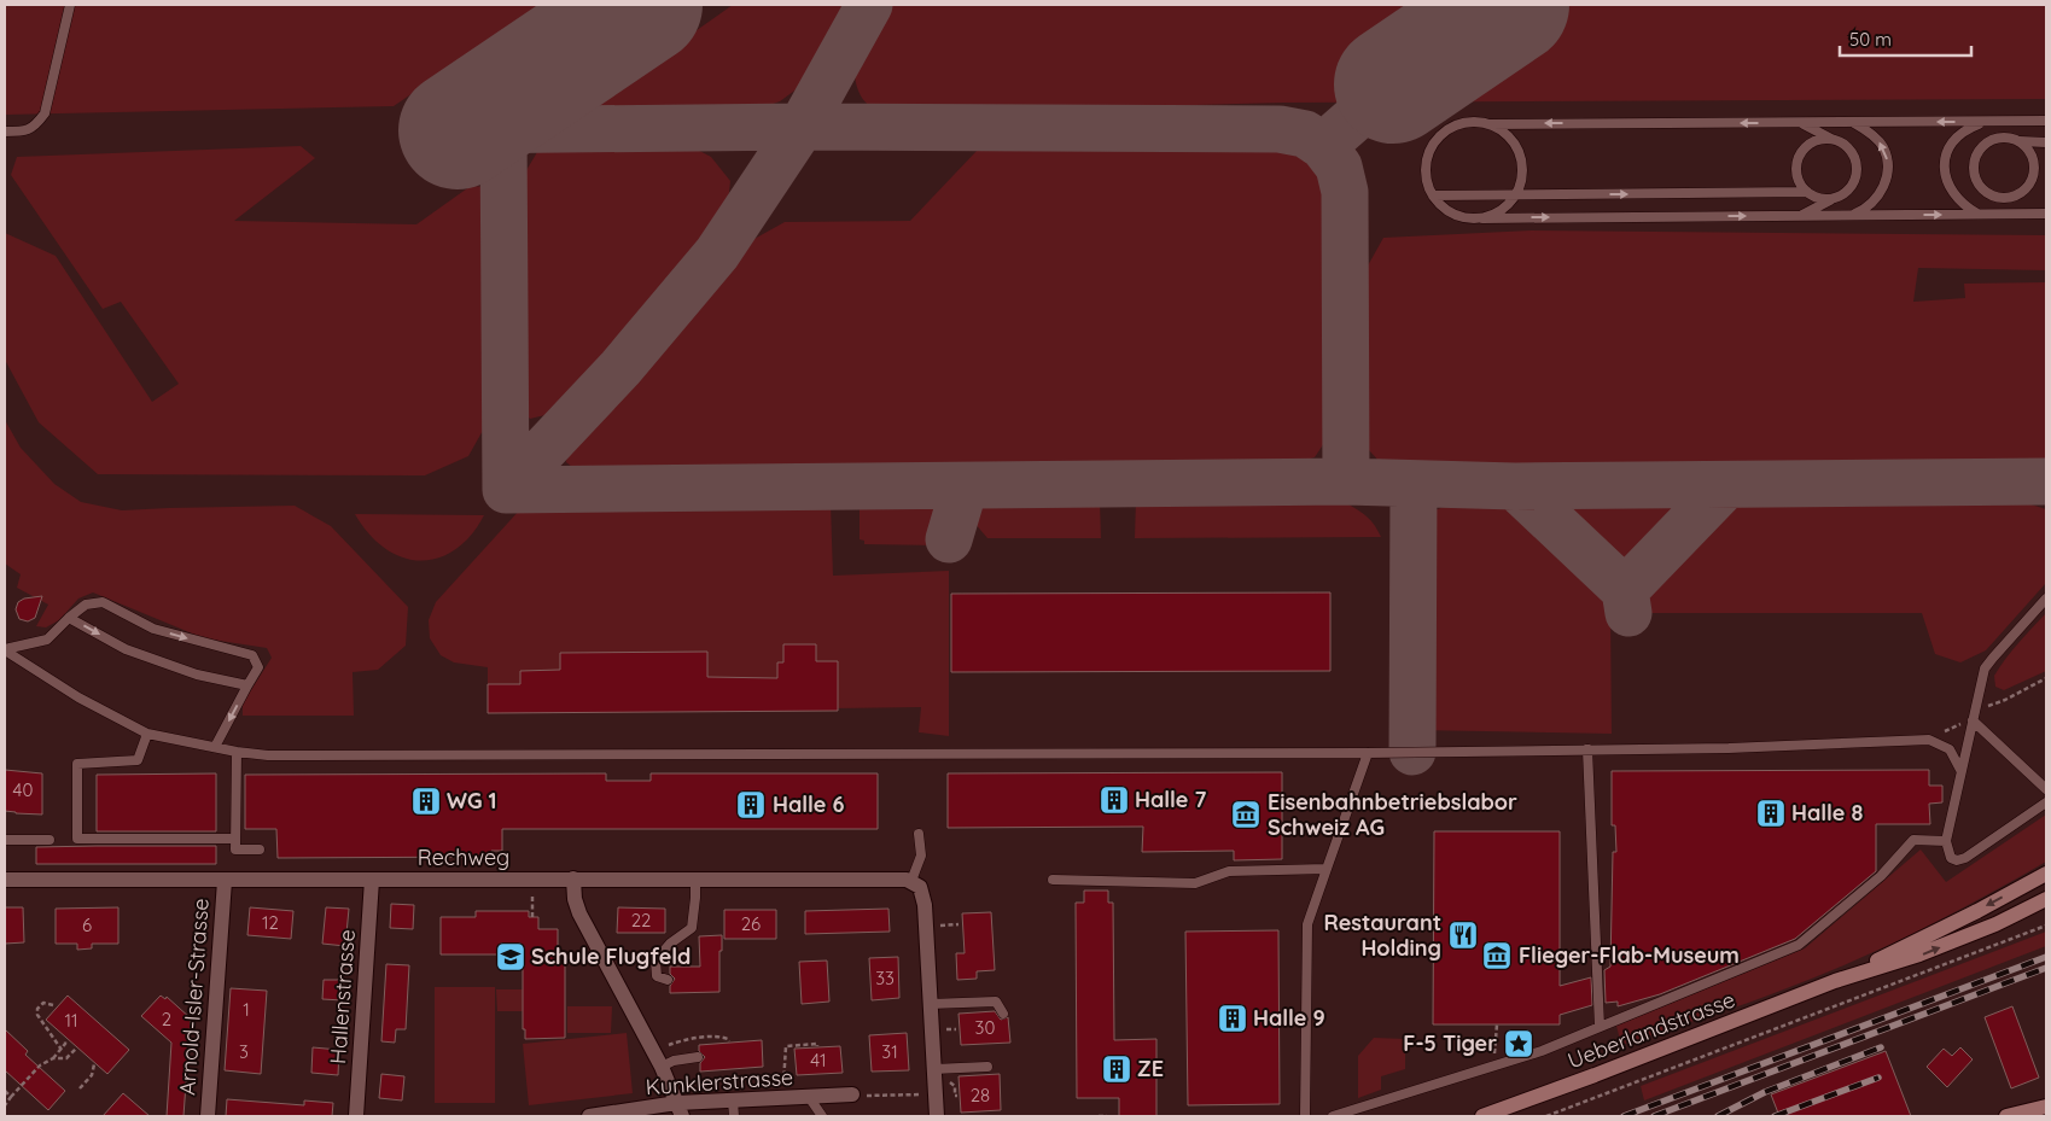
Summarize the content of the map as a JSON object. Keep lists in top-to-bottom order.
{
  "streets": {
    "main road": ["Ueberlandstrasse"],
    "street": [
      "Rechweg",
      "Arnold-Isler-Strasse",
      "Hallenstrasse",
      "Kunklerstrasse"
    ]
  },
  "crossings": [
    ["Rechweg", "Arnold-Isler-Strasse"],
    ["Rechweg", "Hallenstrasse"]
  ],
  "places": {
    "building": [
      "Halle 7",
      "WG 1",
      "Halle 6",
      "Halle 8",
      "Halle 9",
      "ZE"
    ],
    "museum": ["Eisenbahnbetriebslabor Schweiz AG", "Flieger-Flab-Museum"],
    "restaurant": ["Restaurant Holding"],
    "school or university": ["Schule Flugfeld"],
    "place": ["F-5 Tiger"]
  },
  "house_numbers": [
    "40",
    "22",
    "12",
    "26",
    "6",
    "33",
    "1",
    "2",
    "11",
    "30",
    "3",
    "31",
    "41",
    "28"
  ],
  "scale_bar": "50 m"
}
